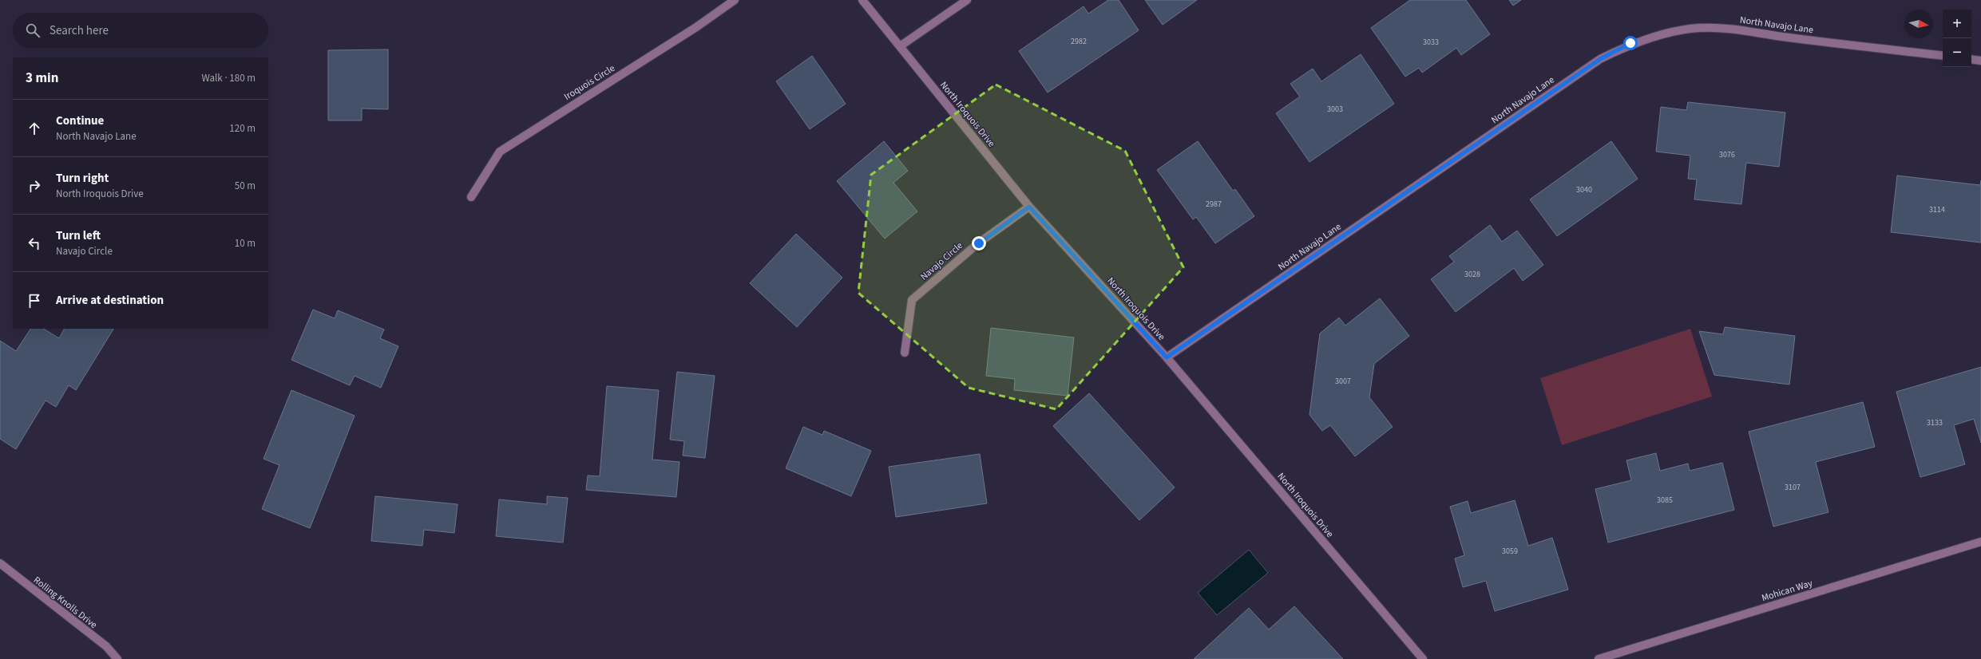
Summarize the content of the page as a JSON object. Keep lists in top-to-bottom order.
{
  "streets": {
    "street": [
      "North Navajo Lane",
      "Iroquois Circle",
      "North Iroquois Drive",
      "Navajo Circle",
      "Mohican Way",
      "Rolling Knolls Drive"
    ]
  },
  "crossings": [
    ["North Navajo Lane", "North Iroquois Drive"],
    ["North Iroquois Drive", "Navajo Circle"]
  ],
  "house_numbers": [
    "2982",
    "3033",
    "3003",
    "3076",
    "3040",
    "2987",
    "3114",
    "3028",
    "3007",
    "3133",
    "3107",
    "3085",
    "3059"
  ],
  "north": "right",
  "page": {
    "map_buttons": ["+", "−"],
    "search": "Search here",
    "heading": ["3 min", "Walk · 180 m"],
    "list": [
      ["Continue", "North Navajo Lane", "120 m"],
      ["Turn right", "North Iroquois Drive", "50 m"],
      ["Turn left", "Navajo Circle", "10 m"],
      "Arrive at destination"
    ]
  }
}
